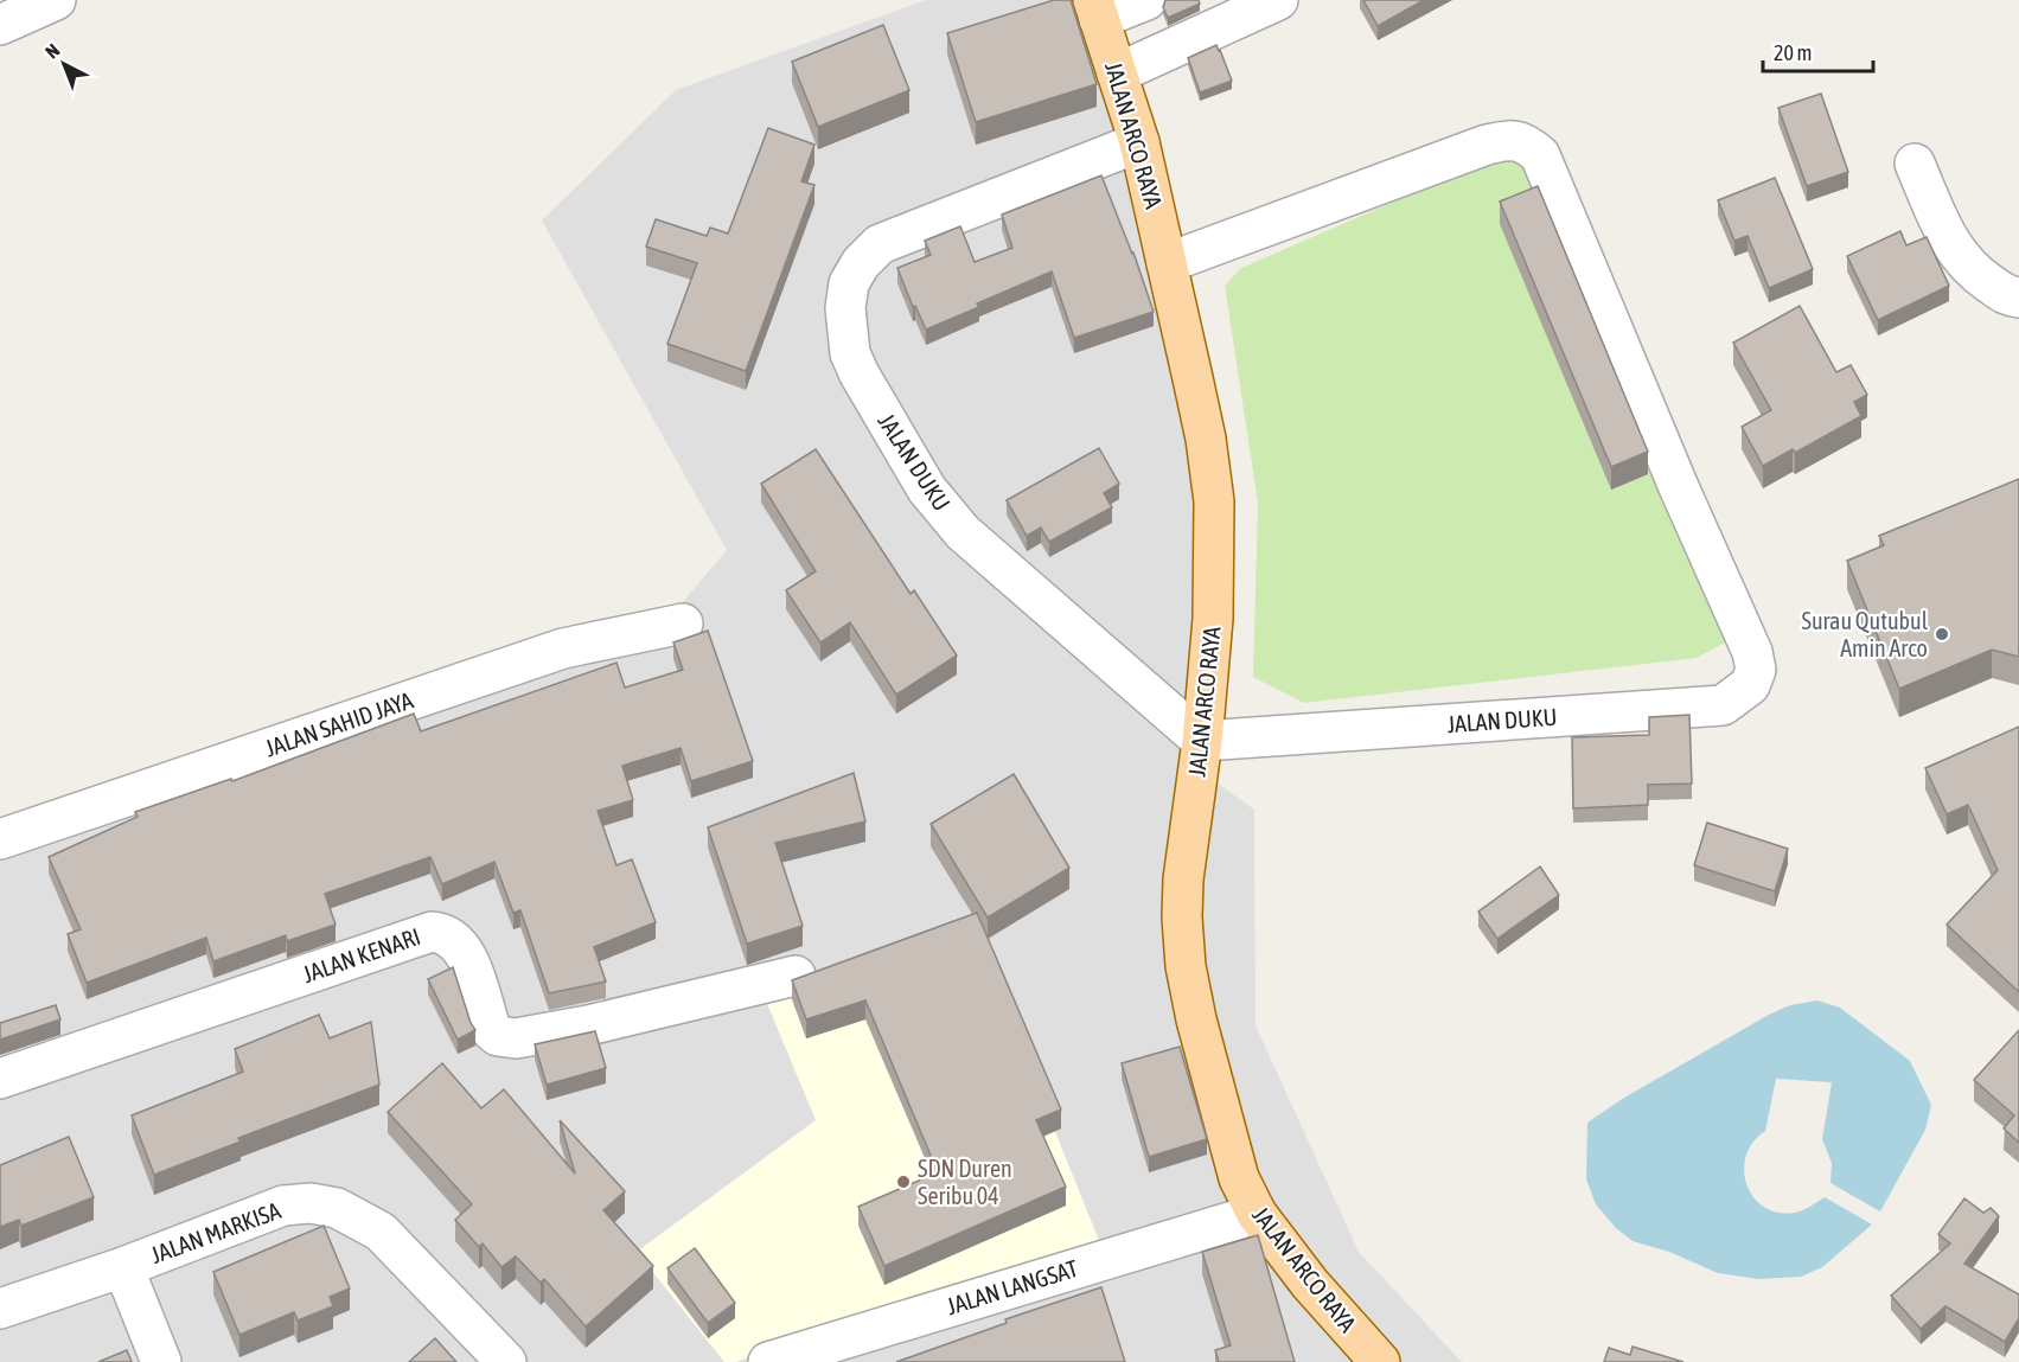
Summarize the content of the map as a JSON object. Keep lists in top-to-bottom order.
{
  "streets": {
    "main road": ["JALAN ARCO RAYA"],
    "street": [
      "JALAN DUKU",
      "JALAN SAHID JAYA",
      "JALAN KENARI",
      "JALAN MARKISA",
      "JALAN LANGSAT"
    ]
  },
  "crossings": [
    ["JALAN ARCO RAYA", "JALAN DUKU"],
    ["JALAN ARCO RAYA", "JALAN LANGSAT"]
  ],
  "places": ["Surau Qutubul Amin Arco", "SDN Duren Seribu 04"],
  "scale_bar": "20 m",
  "north": "top left"
}
